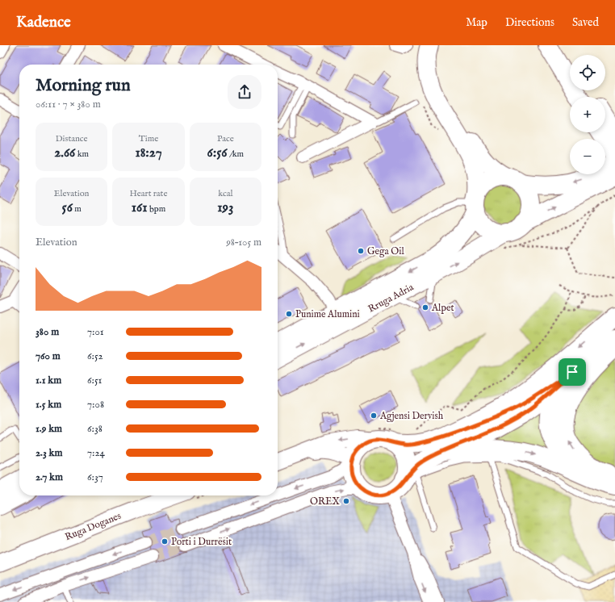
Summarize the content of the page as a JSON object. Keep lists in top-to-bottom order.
{
  "streets": {
    "main road": ["Rruga Adria", "Ruga Doganes"]
  },
  "places": [
    "Gega Oil",
    "Alpet",
    "Punime Alumini",
    "Agjensi Dervish",
    "OREX",
    "Porti i Durrësit"
  ],
  "page": {
    "header": "Kadence",
    "nav": ["Map", "Directions", "Saved"],
    "map_buttons": ["+", "−"],
    "heading": ["Morning run", "06:11 · 7 × 380 m"],
    "stats": [
      ["Distance", "2.66 km"],
      ["Time", "18:27"],
      ["Pace", "6:56 /km"],
      ["Elevation", "56 m"],
      ["Heart rate", "161 bpm"],
      ["kcal", "193"]
    ],
    "chart": ["Elevation", "98–105 m"],
    "list": [
      {
        "name": "380 m",
        "note": "7:01"
      },
      {
        "name": "760 m",
        "note": "6:52"
      },
      {
        "name": "1.1 km",
        "note": "6:51"
      },
      {
        "name": "1.5 km",
        "note": "7:08"
      },
      {
        "name": "1.9 km",
        "note": "6:38"
      },
      {
        "name": "2.3 km",
        "note": "7:24"
      },
      {
        "name": "2.7 km",
        "note": "6:37"
      }
    ]
  }
}
